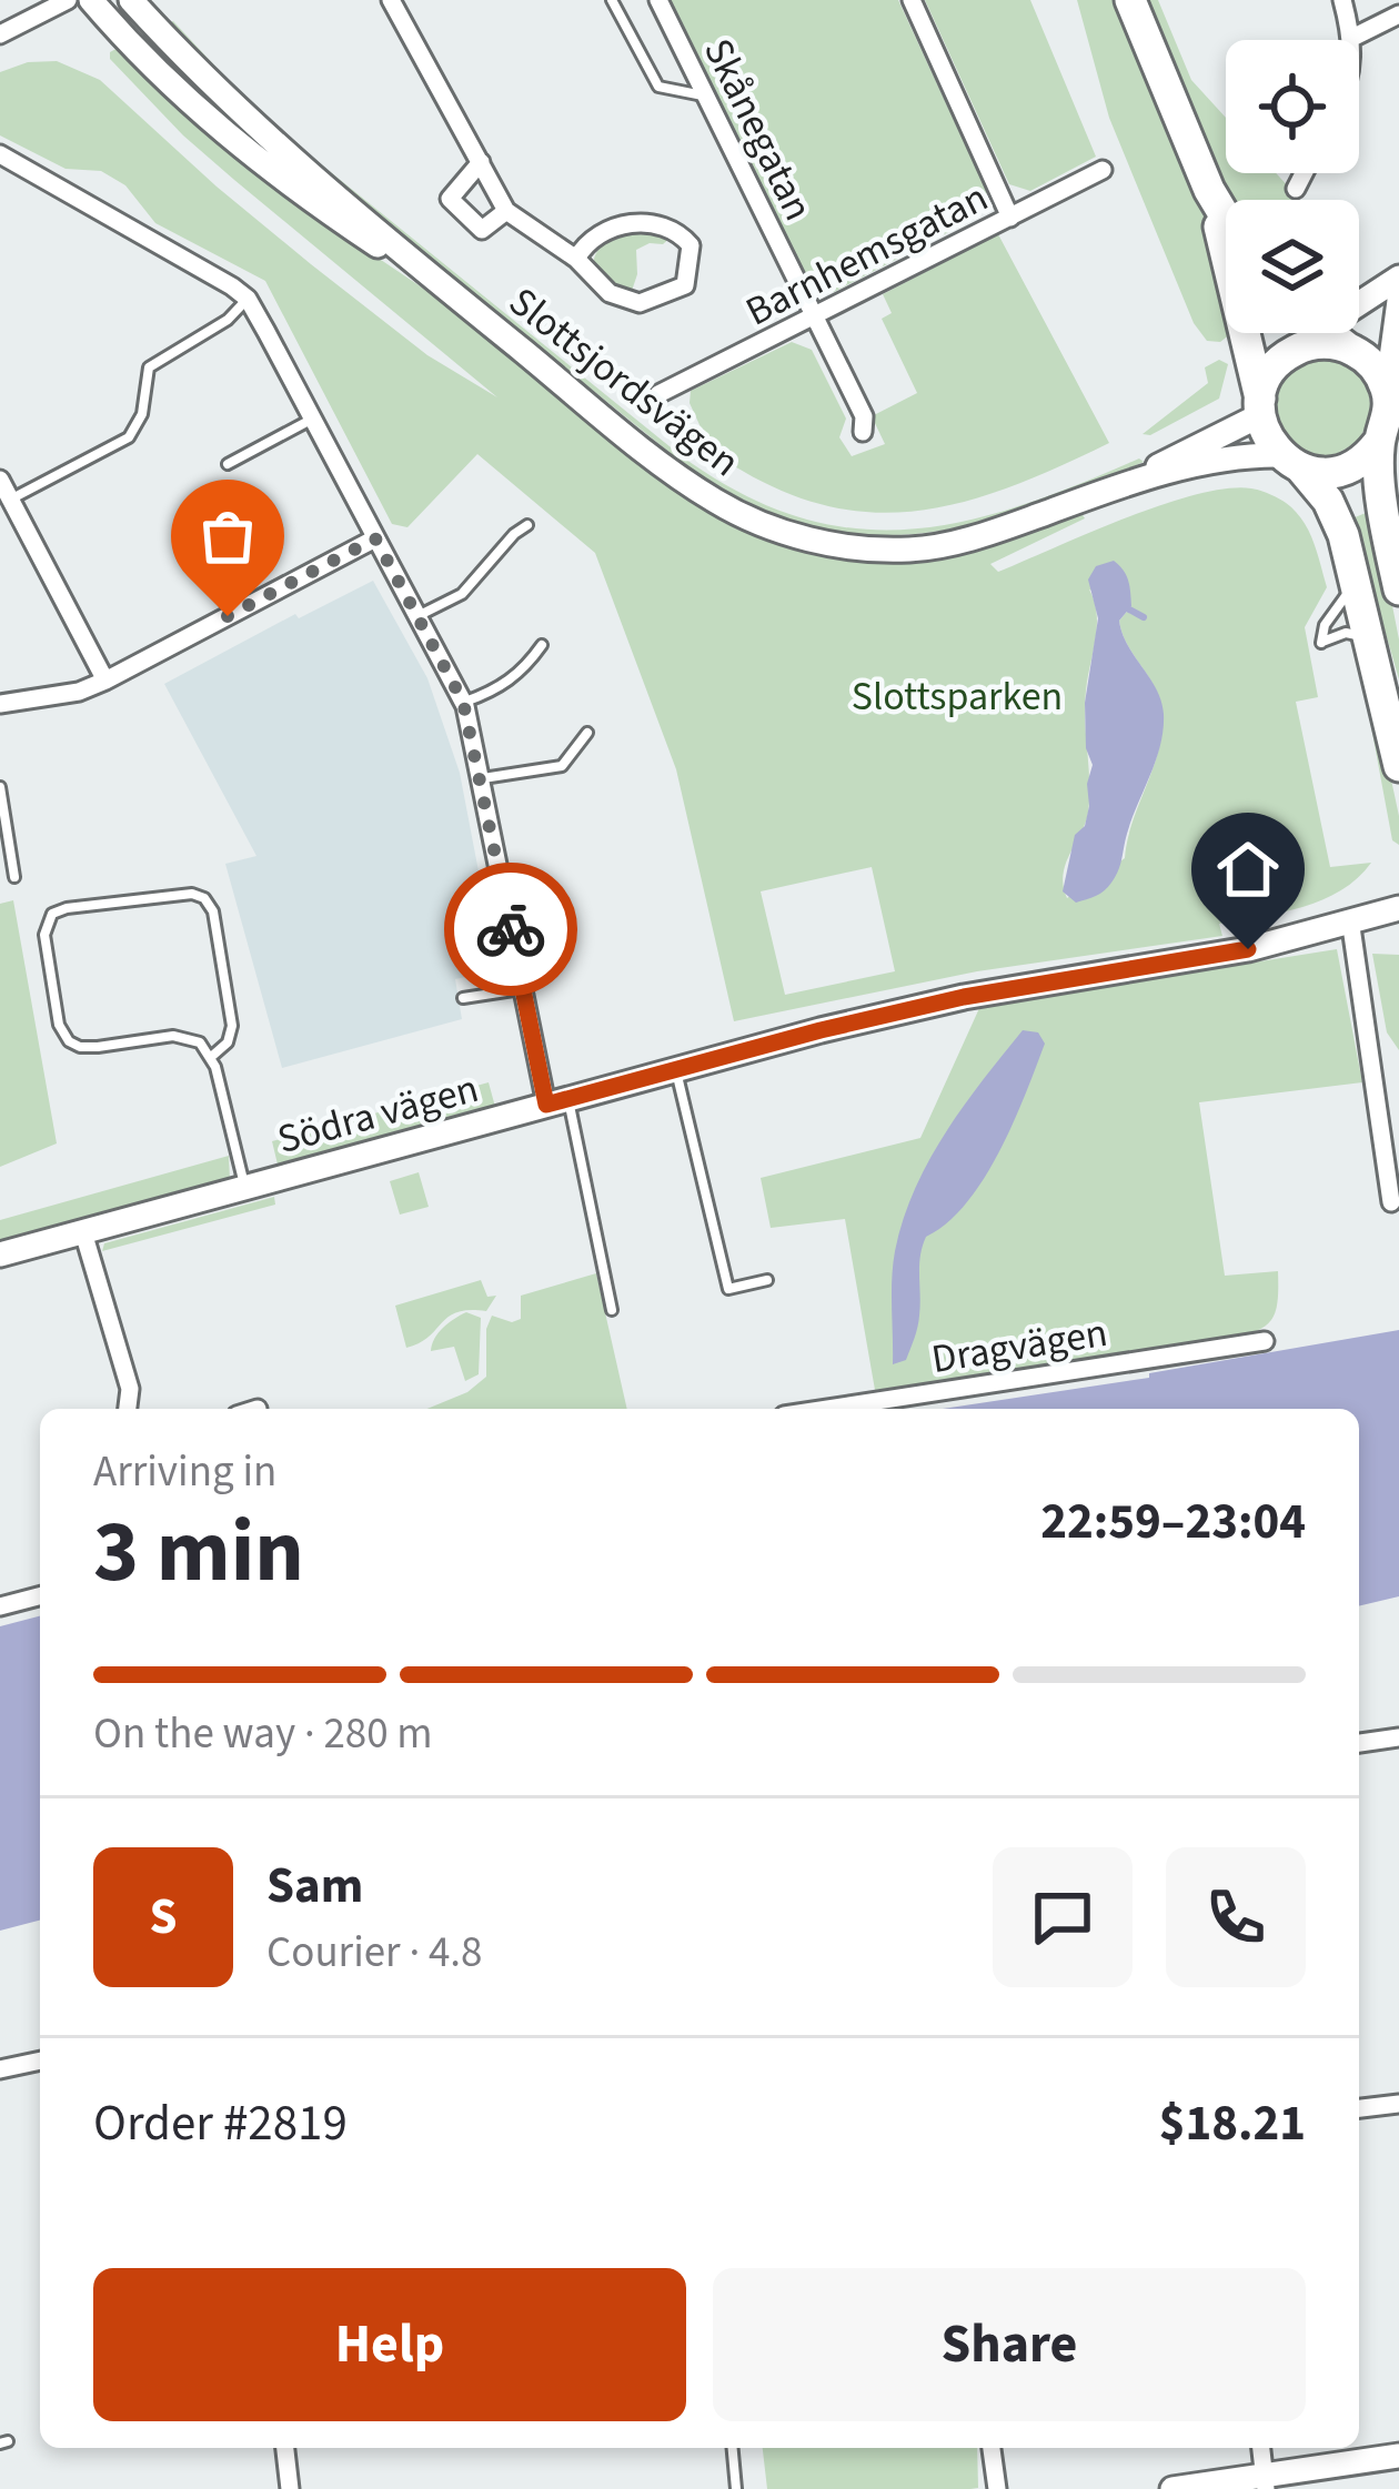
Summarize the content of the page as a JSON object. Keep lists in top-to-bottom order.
{
  "streets": {
    "main road": ["Slottsjordsvägen", "Södra vägen"],
    "street": ["Skånegatan", "Barnhemsgatan", "Dragvägen"]
  },
  "crossings": [
    ["Skånegatan", "Barnhemsgatan"]
  ],
  "parks": ["Slottsparken"],
  "page": {
    "heading": ["3 min", "Arriving in", "22:59–23:04"],
    "panel": [
      "Sam",
      "Courier · 4.8",
      "Order #2819",
      "$18.21"
    ],
    "bar": "On the way · 280 m",
    "round": "S",
    "buttons": ["Help", "Share"]
  }
}
